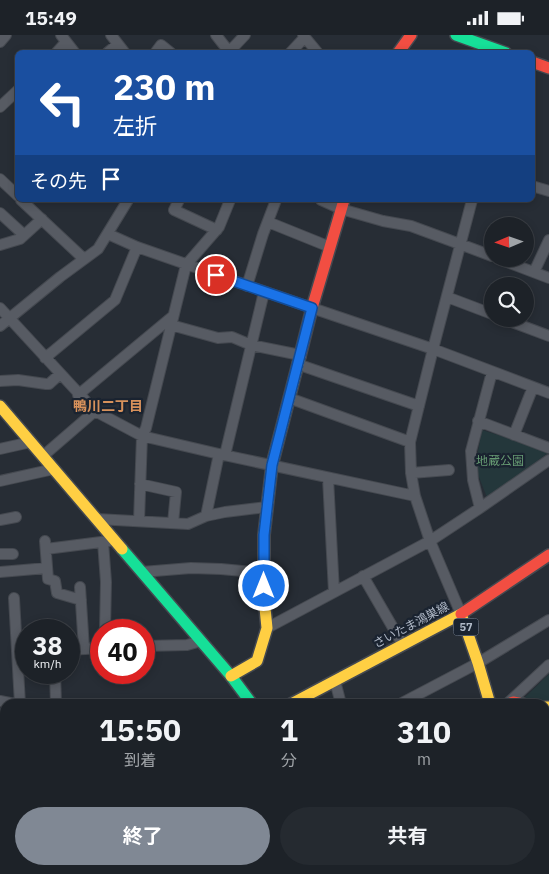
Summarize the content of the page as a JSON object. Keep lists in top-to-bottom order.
{
  "streets": {
    "street": ["さいたま鴻巣線", "57"]
  },
  "districts": ["鴨川二丁目"],
  "parks": ["地蔵公園"],
  "north": "left",
  "page": {
    "status": "15:49",
    "turn": ["230 m", "左折"],
    "then": "その先",
    "speed": "38 km/h",
    "limit": "40",
    "eta": [
      "15:50",
      "到着",
      "1",
      "分",
      "310",
      "m"
    ],
    "buttons": ["終了", "共有"]
  }
}
